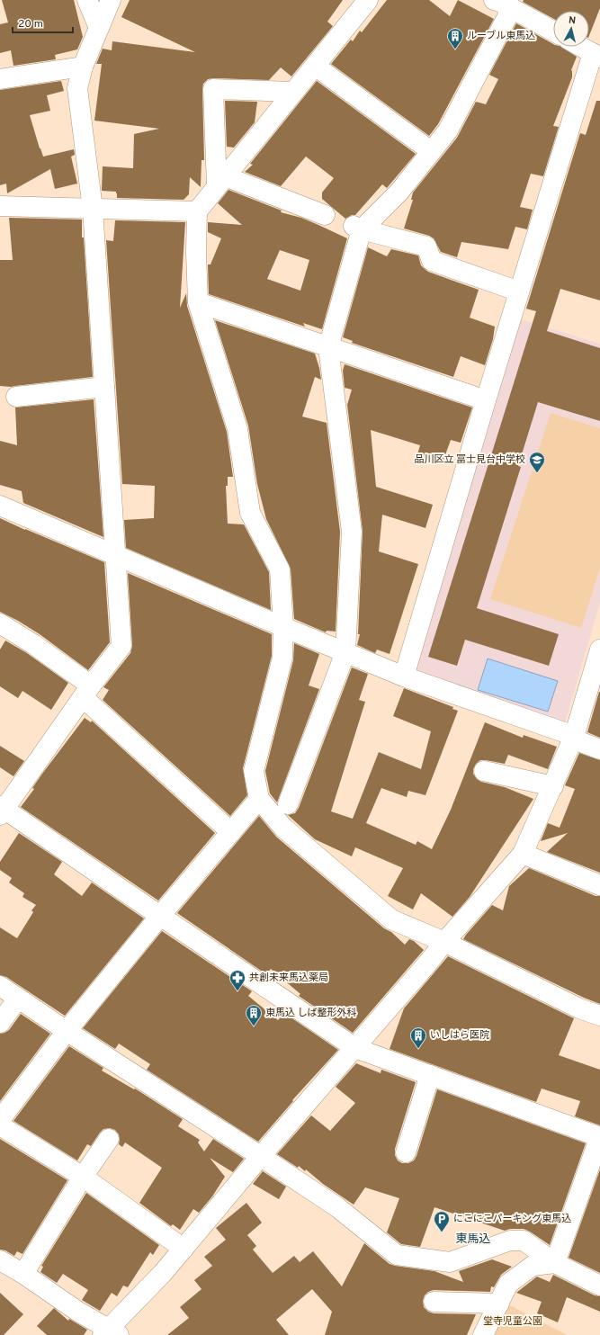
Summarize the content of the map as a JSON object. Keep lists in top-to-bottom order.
{
  "districts": ["東馬込"],
  "parks": ["堂寺児童公園"],
  "places": {
    "building": ["ルーブル東馬込", "東馬込 しば整形外科", "いしはら医院"],
    "school or university": ["品川区立 冨士見台中学校"],
    "pharmacy": ["共創未来馬込薬局"],
    "parking": ["にこにこパーキング東馬込"]
  },
  "scale_bar": "20 m",
  "north": "top"
}
